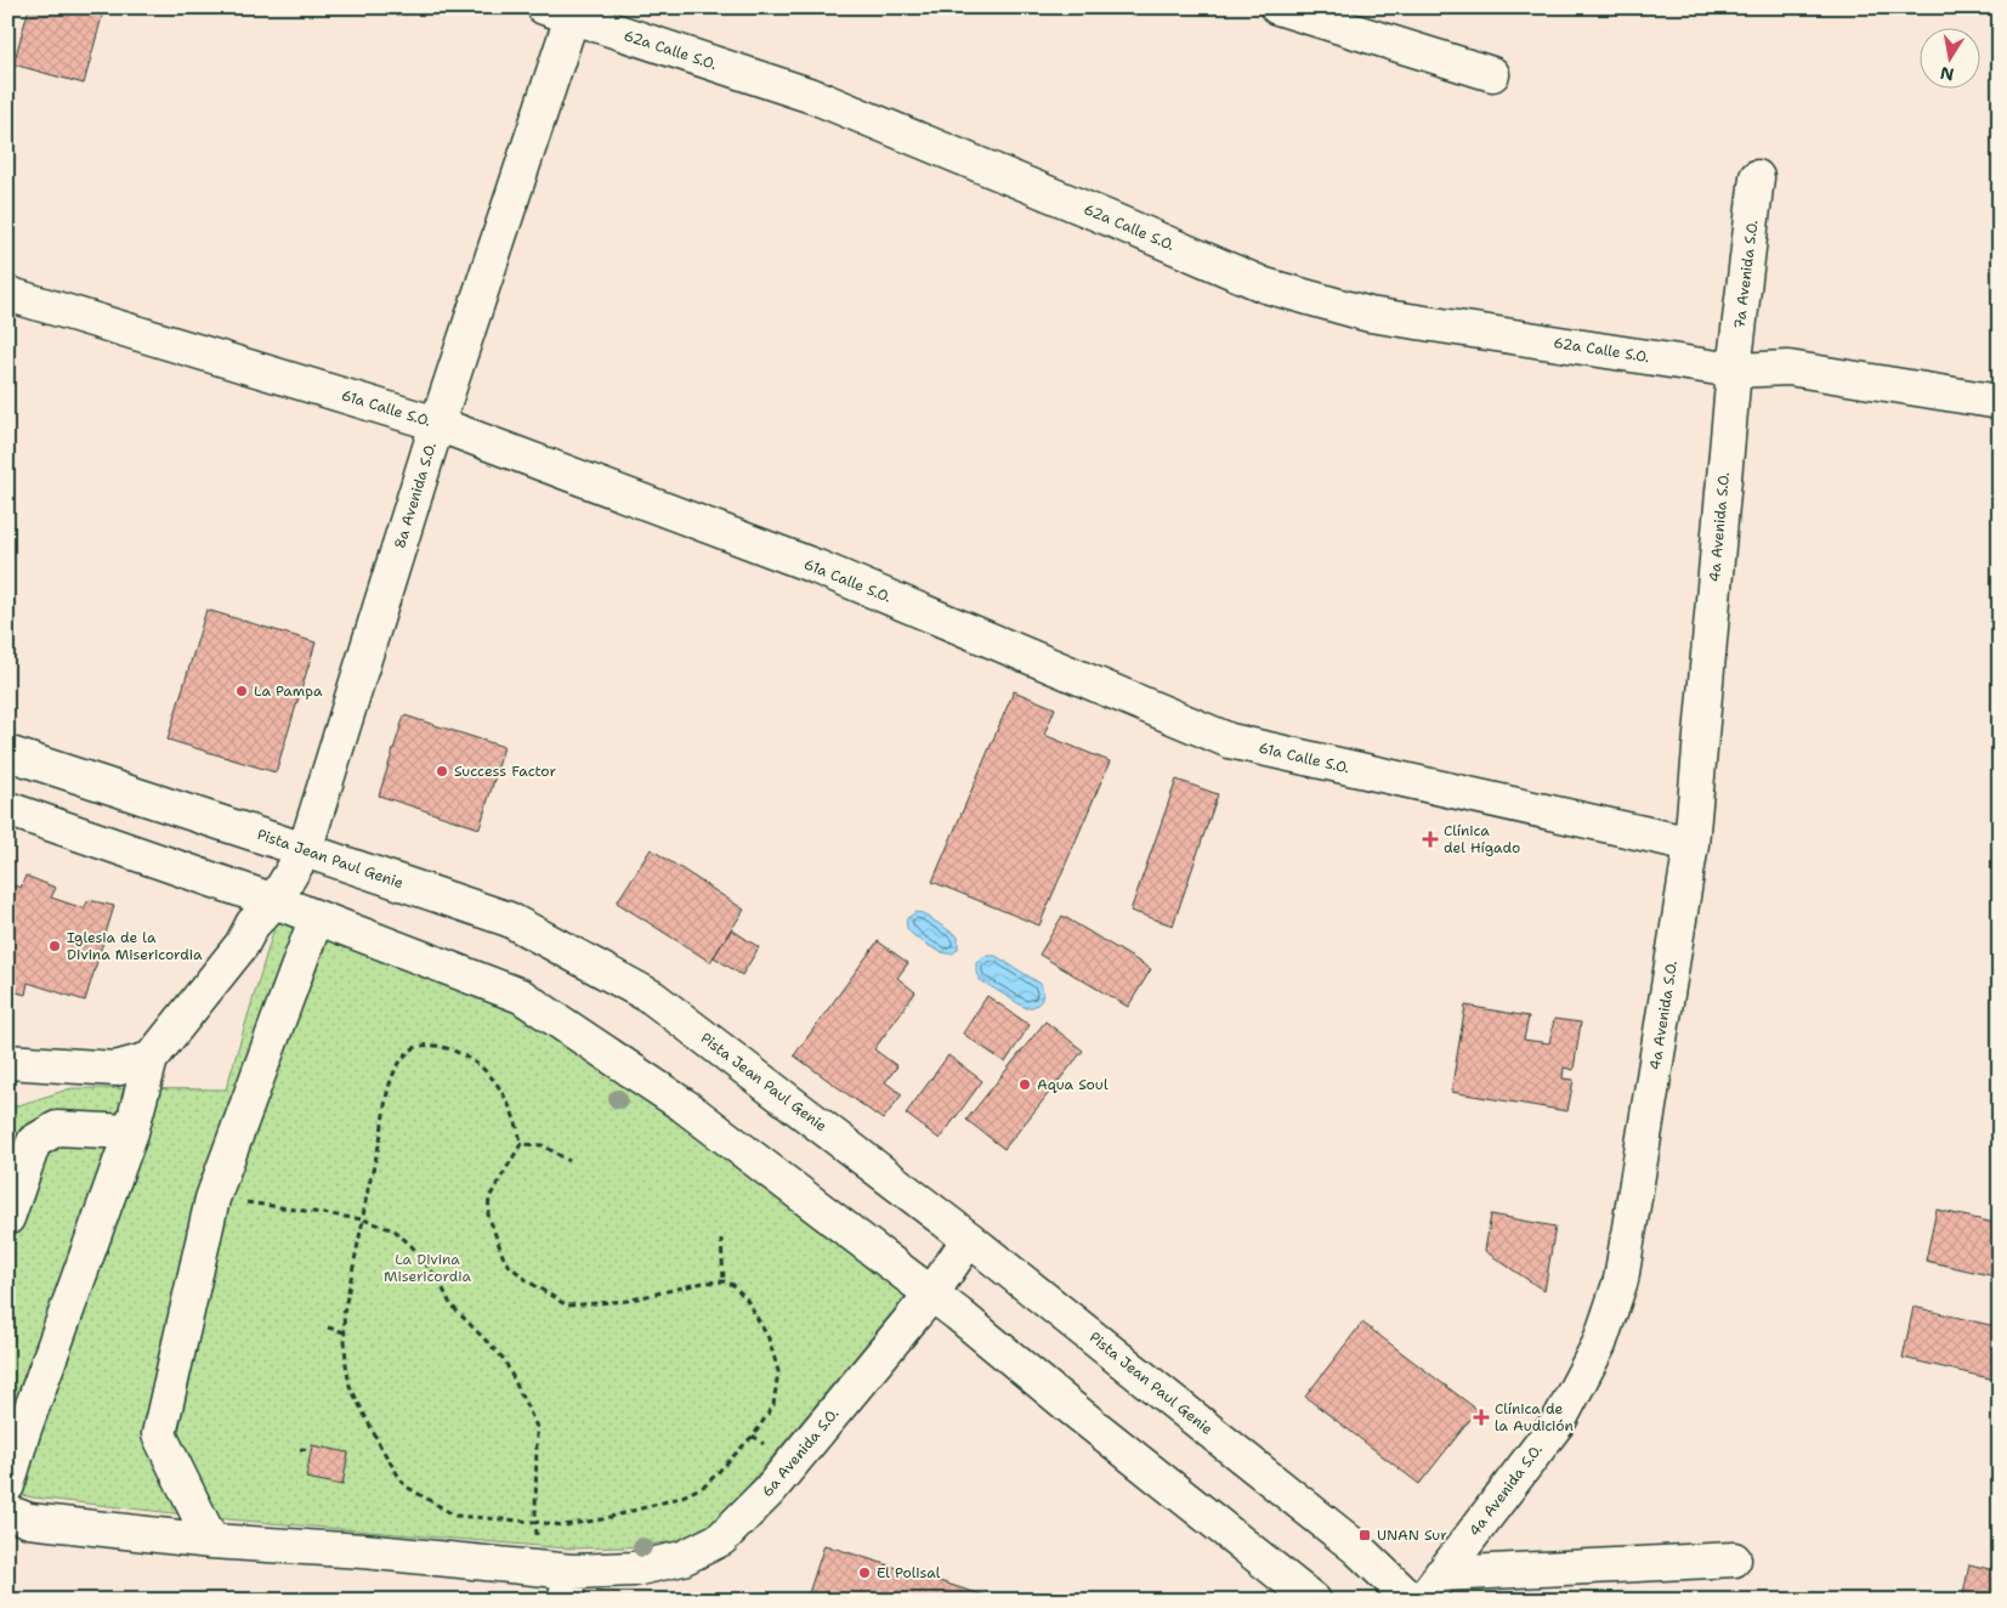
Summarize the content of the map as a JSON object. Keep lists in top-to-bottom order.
{
  "streets": {
    "street": [
      "62a Calle S.O.",
      "7a Avenida S.O.",
      "61a Calle S.O.",
      "8a Avenida S.O.",
      "4a Avenida S.O.",
      "Pista Jean Paul Genie",
      "6a Avenida S.O."
    ]
  },
  "crossings": [
    ["62a Calle S.O.", "7a Avenida S.O."],
    ["62a Calle S.O.", "8a Avenida S.O."],
    ["62a Calle S.O.", "4a Avenida S.O."],
    ["7a Avenida S.O.", "4a Avenida S.O."],
    ["61a Calle S.O.", "8a Avenida S.O."],
    ["61a Calle S.O.", "4a Avenida S.O."],
    ["8a Avenida S.O.", "Pista Jean Paul Genie"],
    ["Pista Jean Paul Genie", "6a Avenida S.O."]
  ],
  "parks": ["La Divina Misericordia"],
  "places": {
    "other": [
      "La Pampa",
      "Success Factor",
      "Iglesia de la Divina Misericordia",
      "Aqua Soul",
      "El Polisal"
    ],
    "health": ["Clínica del Hígado", "Clínica de la Audición"],
    "transit": ["UNAN Sur"]
  },
  "north": "bottom"
}
